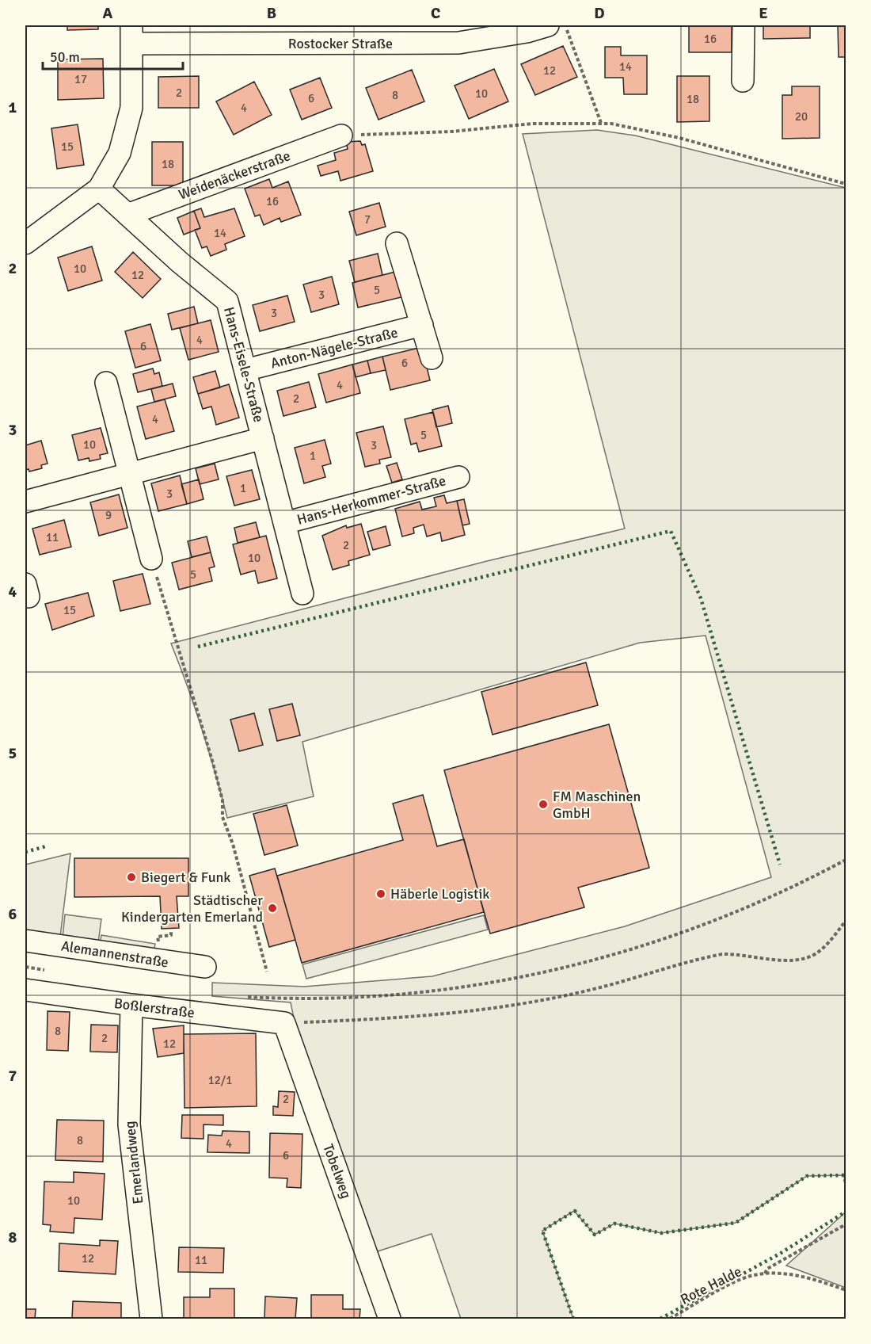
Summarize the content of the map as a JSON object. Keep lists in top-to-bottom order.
{
  "streets": {
    "street": [
      "Rostocker Straße",
      "Weidenäckerstraße",
      "Anton-Nägele-Straße",
      "Hans-Eisele-Straße",
      "Hans-Herkommer-Straße",
      "Alemannenstraße",
      "Boßlerstraße",
      "Emerlandweg",
      "Tobelweg"
    ],
    "path": ["Rote Halde"]
  },
  "crossings": [
    ["Weidenäckerstraße", "Hans-Eisele-Straße"],
    ["Anton-Nägele-Straße", "Hans-Eisele-Straße"],
    ["Hans-Eisele-Straße", "Hans-Herkommer-Straße"],
    ["Boßlerstraße", "Emerlandweg"],
    ["Boßlerstraße", "Tobelweg"]
  ],
  "places": [
    "FM Maschinen GmbH",
    "Biegert & Funk",
    "Häberle Logistik",
    "Städtischer Kindergarten Emerland"
  ],
  "house_numbers": [
    "16",
    "14",
    "12",
    "17",
    "2",
    "10",
    "8",
    "6",
    "18",
    "4",
    "20",
    "15",
    "18",
    "16",
    "7",
    "14",
    "10",
    "12",
    "5",
    "3",
    "3",
    "4",
    "6",
    "6",
    "4",
    "2",
    "4",
    "5",
    "10",
    "3",
    "1",
    "1",
    "3",
    "9",
    "11",
    "2",
    "10",
    "5",
    "15",
    "8",
    "2",
    "12",
    "12/1",
    "2",
    "8",
    "4",
    "6",
    "10",
    "12",
    "11"
  ],
  "scale_bar": "50 m",
  "grid": {
    "columns": [
      "A",
      "B",
      "C",
      "D",
      "E"
    ],
    "rows": [
      "1",
      "2",
      "3",
      "4",
      "5",
      "6",
      "7",
      "8"
    ]
  }
}
